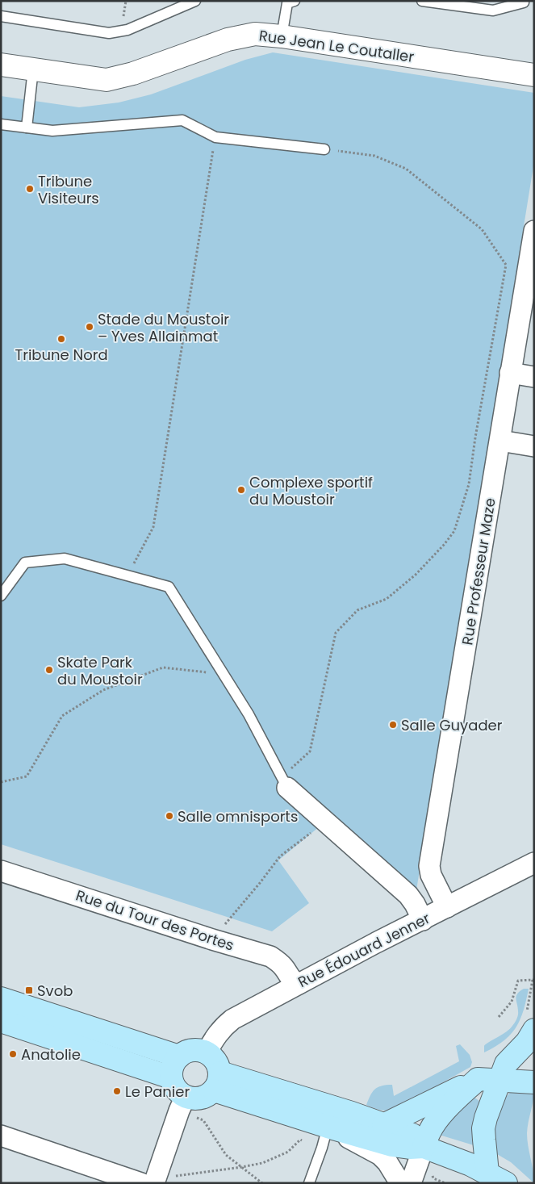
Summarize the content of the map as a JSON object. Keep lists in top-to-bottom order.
{
  "streets": {
    "street": [
      "Rue Jean Le Coutaller",
      "Rue Professeur Maze",
      "Rue du Tour des Portes",
      "Rue Édouard Jenner"
    ]
  },
  "crossings": [
    ["Rue Professeur Maze", "Rue Édouard Jenner"],
    ["Rue du Tour des Portes", "Rue Édouard Jenner"]
  ],
  "places": {
    "other": [
      "Tribune Visiteurs",
      "Stade du Moustoir – Yves Allainmat",
      "Tribune Nord",
      "Complexe sportif du Moustoir",
      "Skate Park du Moustoir",
      "Salle Guyader",
      "Salle omnisports",
      "Anatolie",
      "Le Panier"
    ],
    "transit": ["Svob"]
  }
}
